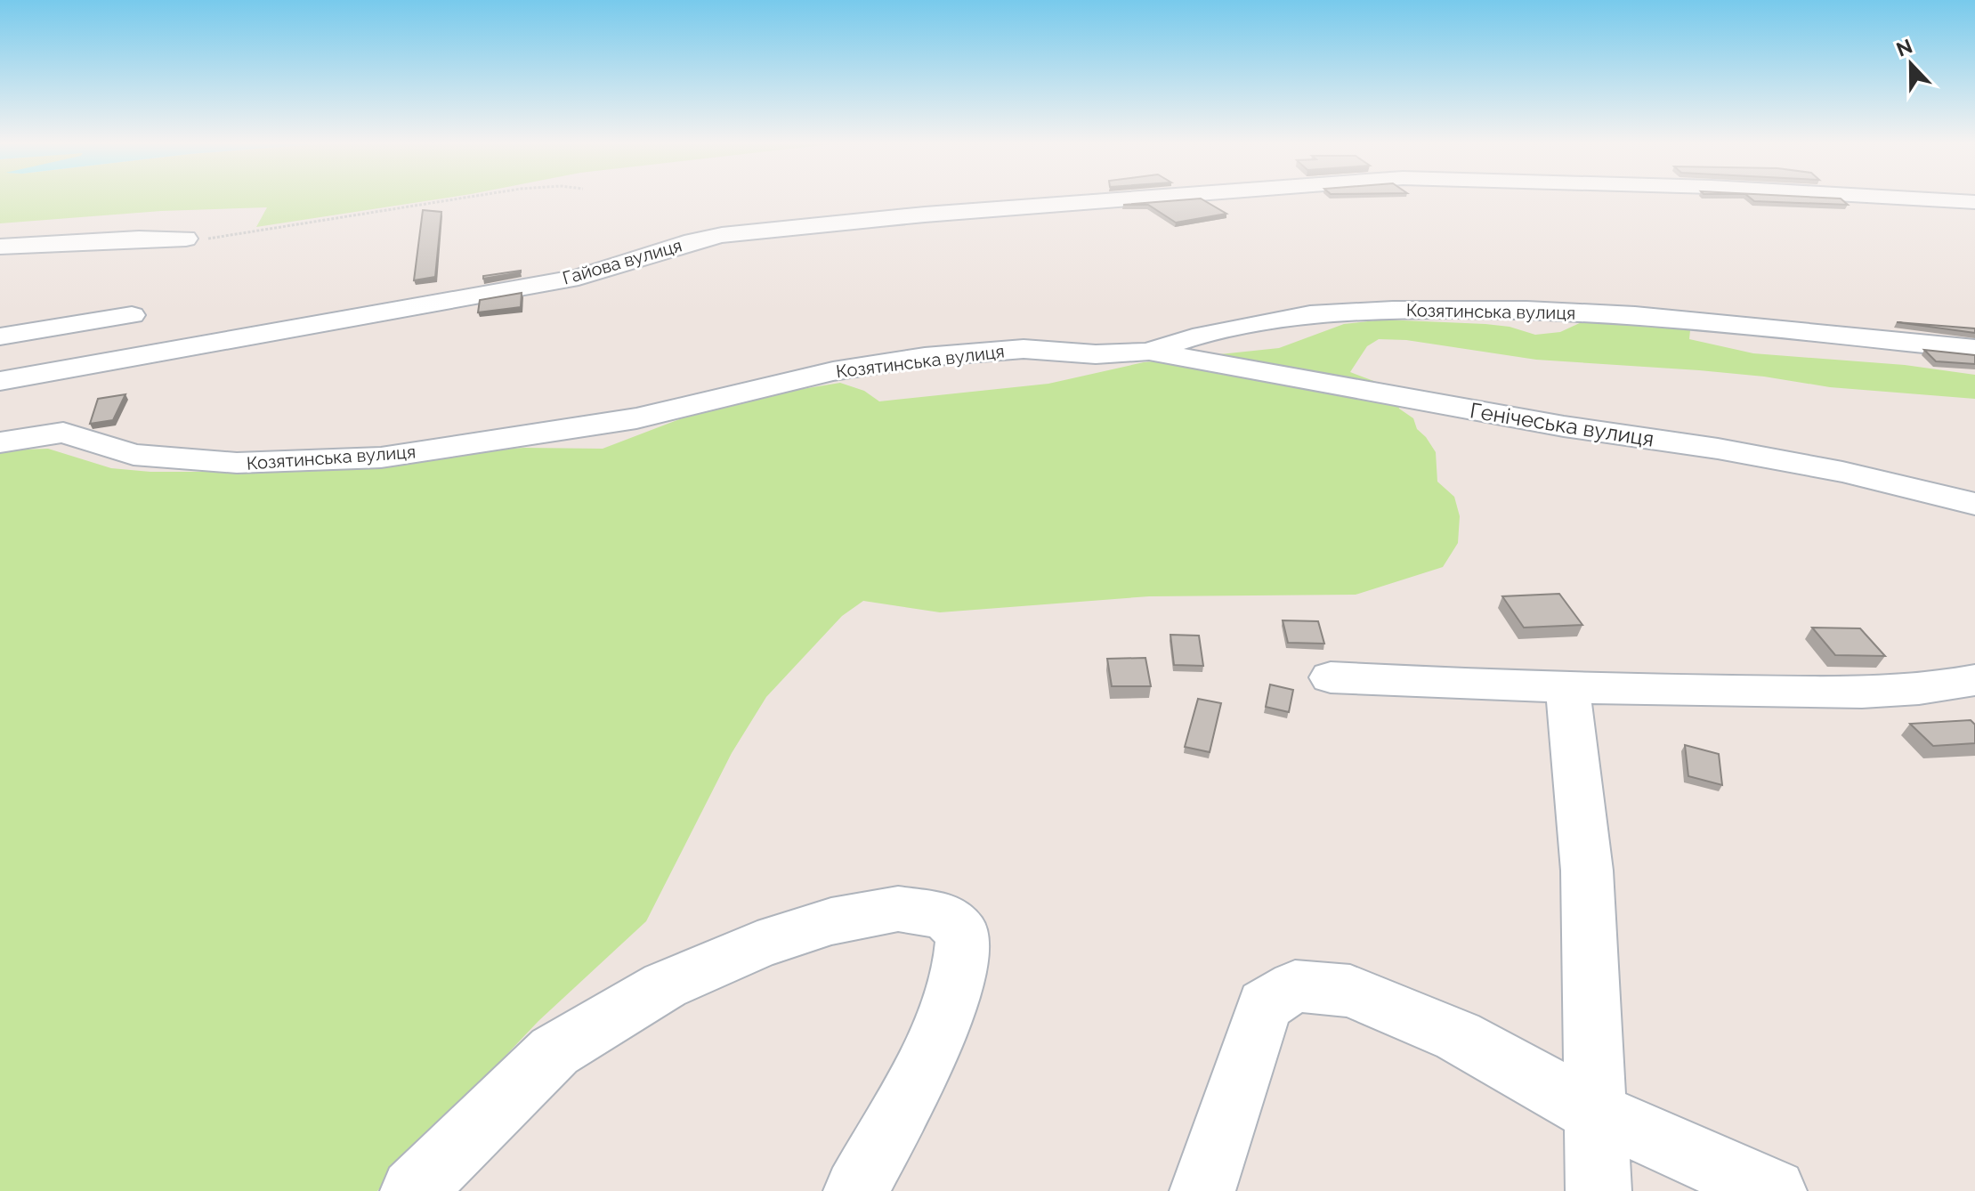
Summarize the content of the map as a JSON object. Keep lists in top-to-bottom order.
{
  "streets": {
    "street": ["Гайова вулиця", "Козятинська вулиця", "Генічеська вулиця"]
  },
  "crossings": [
    ["Козятинська вулиця", "Генічеська вулиця"]
  ],
  "north": "top"
}
